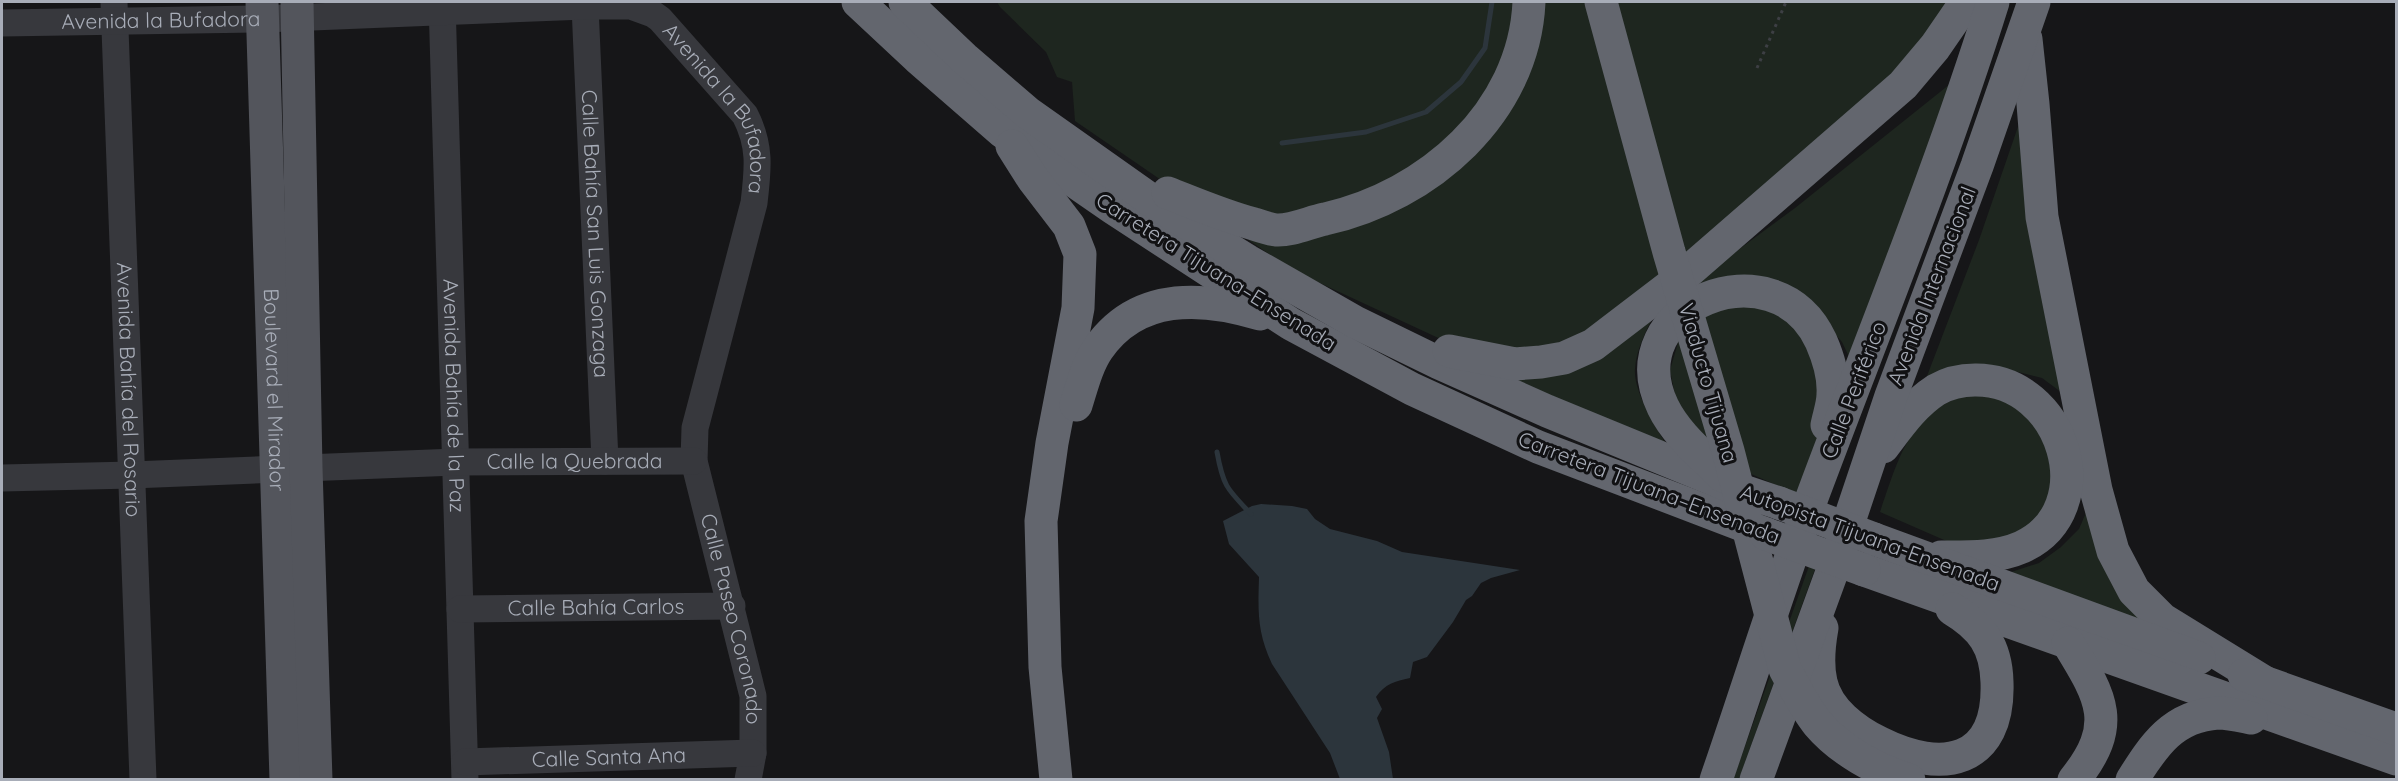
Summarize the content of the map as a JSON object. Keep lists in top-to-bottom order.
{
  "streets": {
    "highway": [
      "Carretera Tijuana–Ensenada",
      "Avenida Internacional",
      "Viaducto Tijuana",
      "Calle Periférico",
      "Autopista Tijuana-Ensenada"
    ],
    "main road": ["Boulevard el Mirador"],
    "street": [
      "Avenida la Bufadora",
      "Calle Bahía San Luis Gonzaga",
      "Avenida Bahía del Rosario",
      "Avenida Bahía de la Paz",
      "Calle la Quebrada",
      "Calle Bahía Carlos",
      "Calle Paseo Coronado",
      "Calle Santa Ana"
    ]
  },
  "crossings": [
    ["Avenida la Bufadora", "Calle Bahía San Luis Gonzaga"],
    ["Avenida la Bufadora", "Avenida Bahía del Rosario"],
    ["Avenida la Bufadora", "Boulevard el Mirador"],
    ["Avenida la Bufadora", "Avenida Bahía de la Paz"],
    ["Avenida la Bufadora", "Calle la Quebrada"],
    ["Avenida la Bufadora", "Calle Paseo Coronado"],
    ["Calle Bahía San Luis Gonzaga", "Calle la Quebrada"],
    ["Carretera Tijuana–Ensenada", "Avenida Internacional"],
    ["Carretera Tijuana–Ensenada", "Autopista Tijuana-Ensenada"],
    ["Avenida Internacional", "Autopista Tijuana-Ensenada"],
    ["Avenida Bahía del Rosario", "Calle la Quebrada"],
    ["Boulevard el Mirador", "Calle la Quebrada"],
    ["Avenida Bahía de la Paz", "Calle la Quebrada"],
    ["Avenida Bahía de la Paz", "Calle Bahía Carlos"],
    ["Avenida Bahía de la Paz", "Calle Santa Ana"],
    ["Calle la Quebrada", "Calle Paseo Coronado"],
    ["Calle Bahía Carlos", "Calle Paseo Coronado"],
    ["Calle Paseo Coronado", "Calle Santa Ana"]
  ]
}
